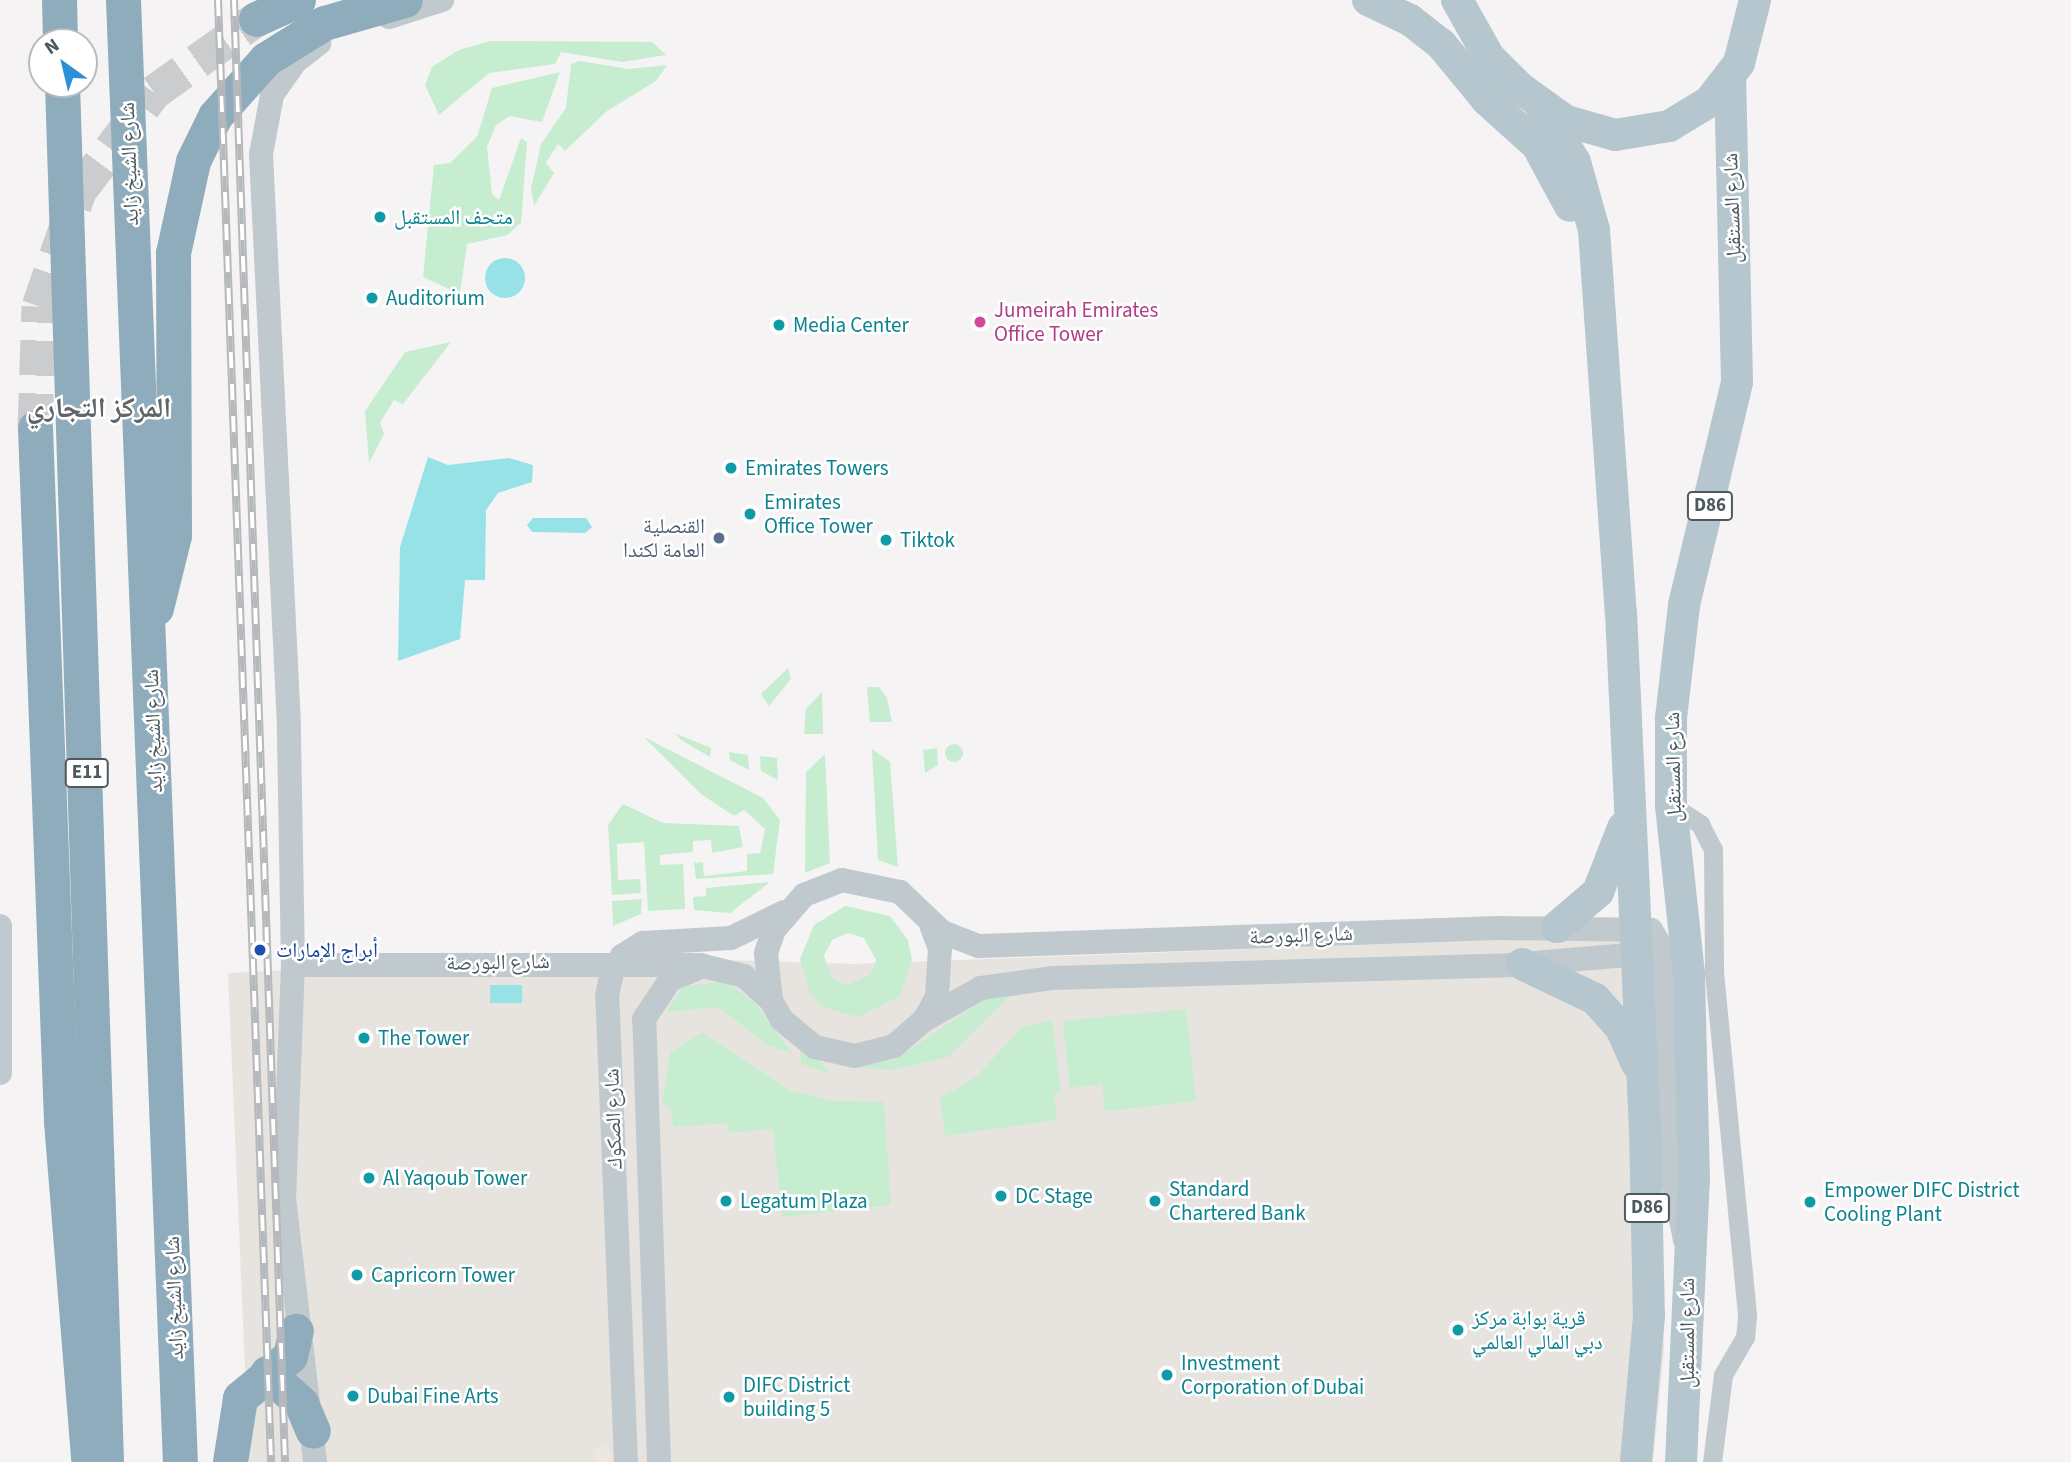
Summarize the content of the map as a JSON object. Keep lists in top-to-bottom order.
{
  "streets": {
    "highway": ["شارع الشيخ زايد", "E11"],
    "main road": ["شارع المستقبل", "D86"],
    "street": ["شارع البورصة", "شارع الصكوك"]
  },
  "crossings": [
    ["شارع المستقبل", "شارع البورصة"],
    ["شارع البورصة", "شارع الصكوك"]
  ],
  "districts": ["المركز التجاري"],
  "places": [
    "متحف المستقبل",
    "Auditorium",
    "Jumeirah Emirates Office Tower",
    "Media Center",
    "Emirates Towers",
    "Emirates Office Tower",
    "القنصلية العامة لكندا",
    "Tiktok",
    "أبراج الإمارات",
    "The Tower",
    "Al Yaqoub Tower",
    "DC Stage",
    "Legatum Plaza",
    "Standard Chartered Bank",
    "Empower DIFC District Cooling Plant",
    "Capricorn Tower",
    "قرية بوابة مركز دبي المالي العالمي",
    "Investment Corporation of Dubai",
    "Dubai Fine Arts",
    "DIFC District building 5"
  ],
  "north": "top left"
}
